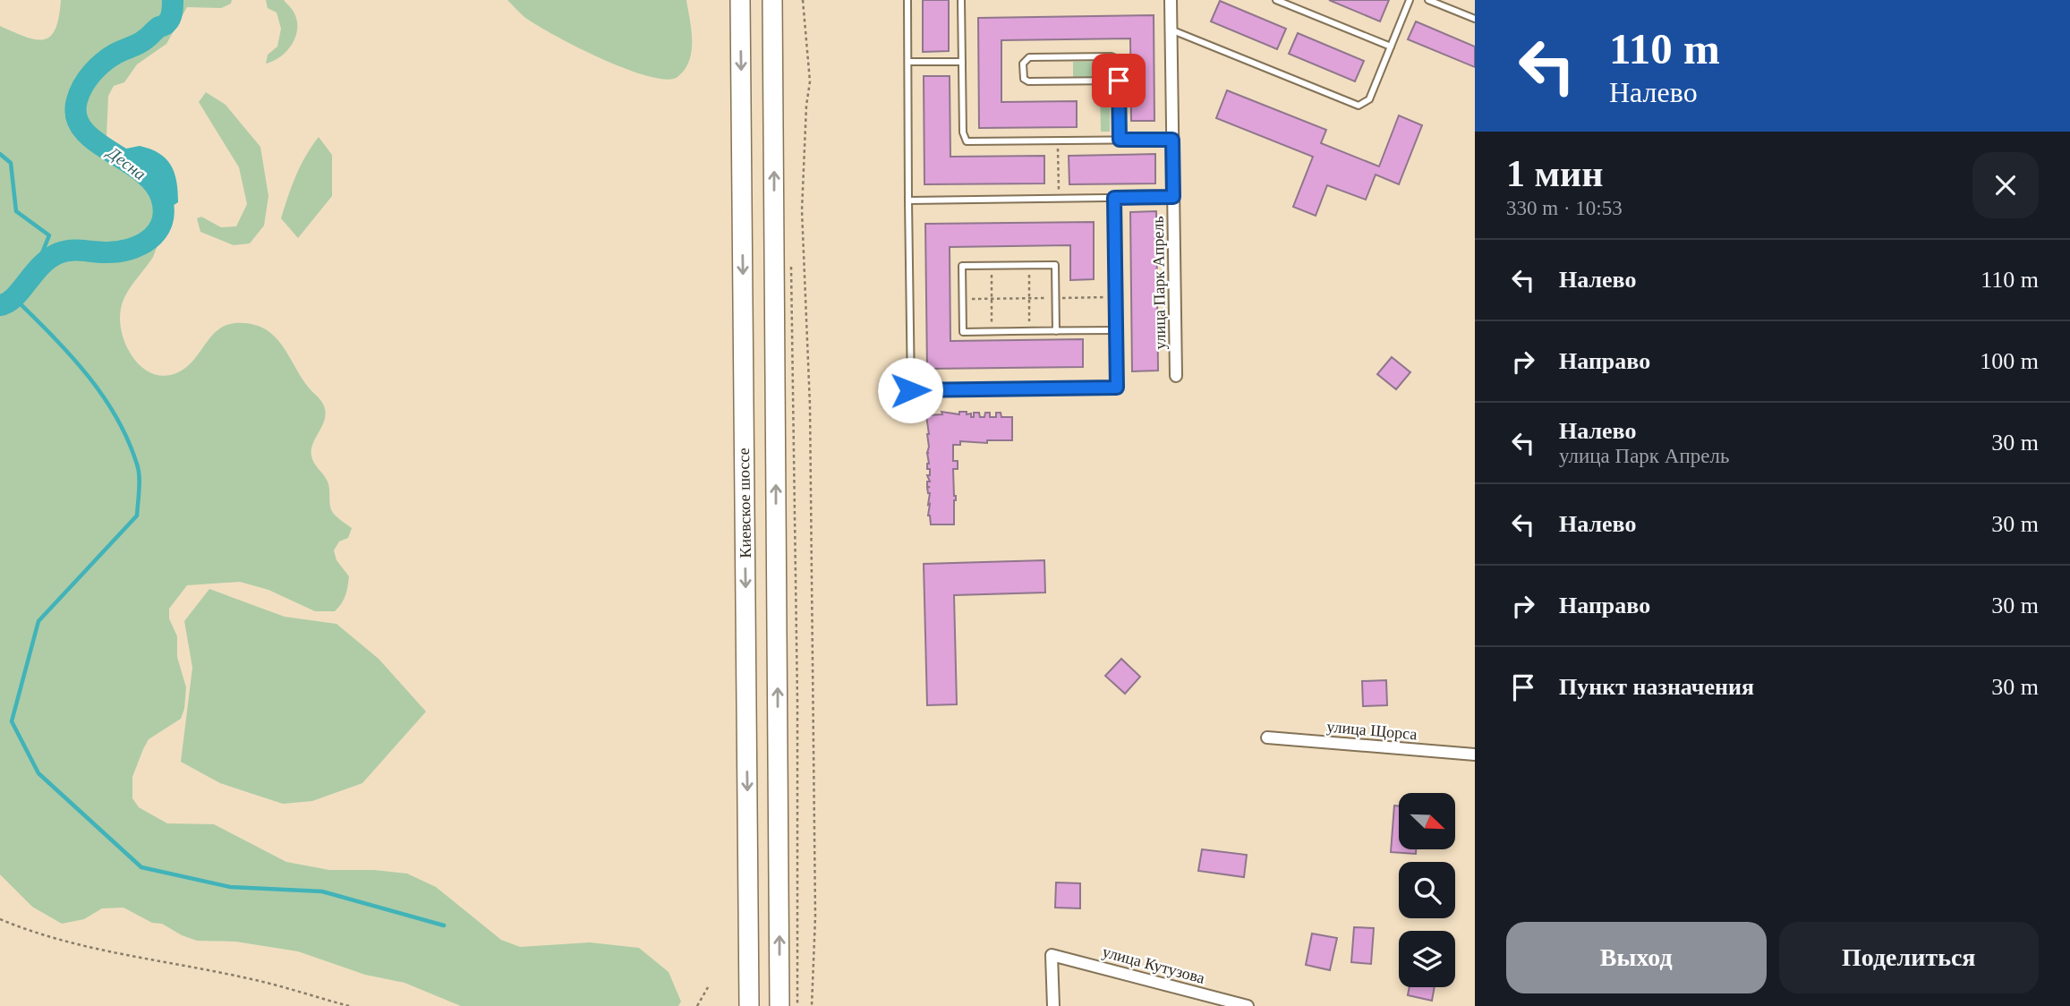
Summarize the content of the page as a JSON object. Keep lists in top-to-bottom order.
{
  "streets": {
    "highway": ["Киевское шоссе"],
    "street": ["улица Парк Апрель", "улица Щорса", "улица Кутузова"]
  },
  "water": ["Десна"],
  "north": "bottom right",
  "page": {
    "turn": ["110 m", "Налево"],
    "heading": ["1 мин", "330 m · 10:53"],
    "list": [
      {
        "name": "Налево",
        "value": "110 m"
      },
      {
        "name": "Направо",
        "value": "100 m"
      },
      {
        "name": "Налево",
        "note": "улица Парк Апрель",
        "value": "30 m"
      },
      {
        "name": "Налево",
        "value": "30 m"
      },
      {
        "name": "Направо",
        "value": "30 m"
      },
      {
        "name": "Пункт назначения",
        "value": "30 m"
      }
    ],
    "buttons": ["Выход", "Поделиться"]
  }
}
